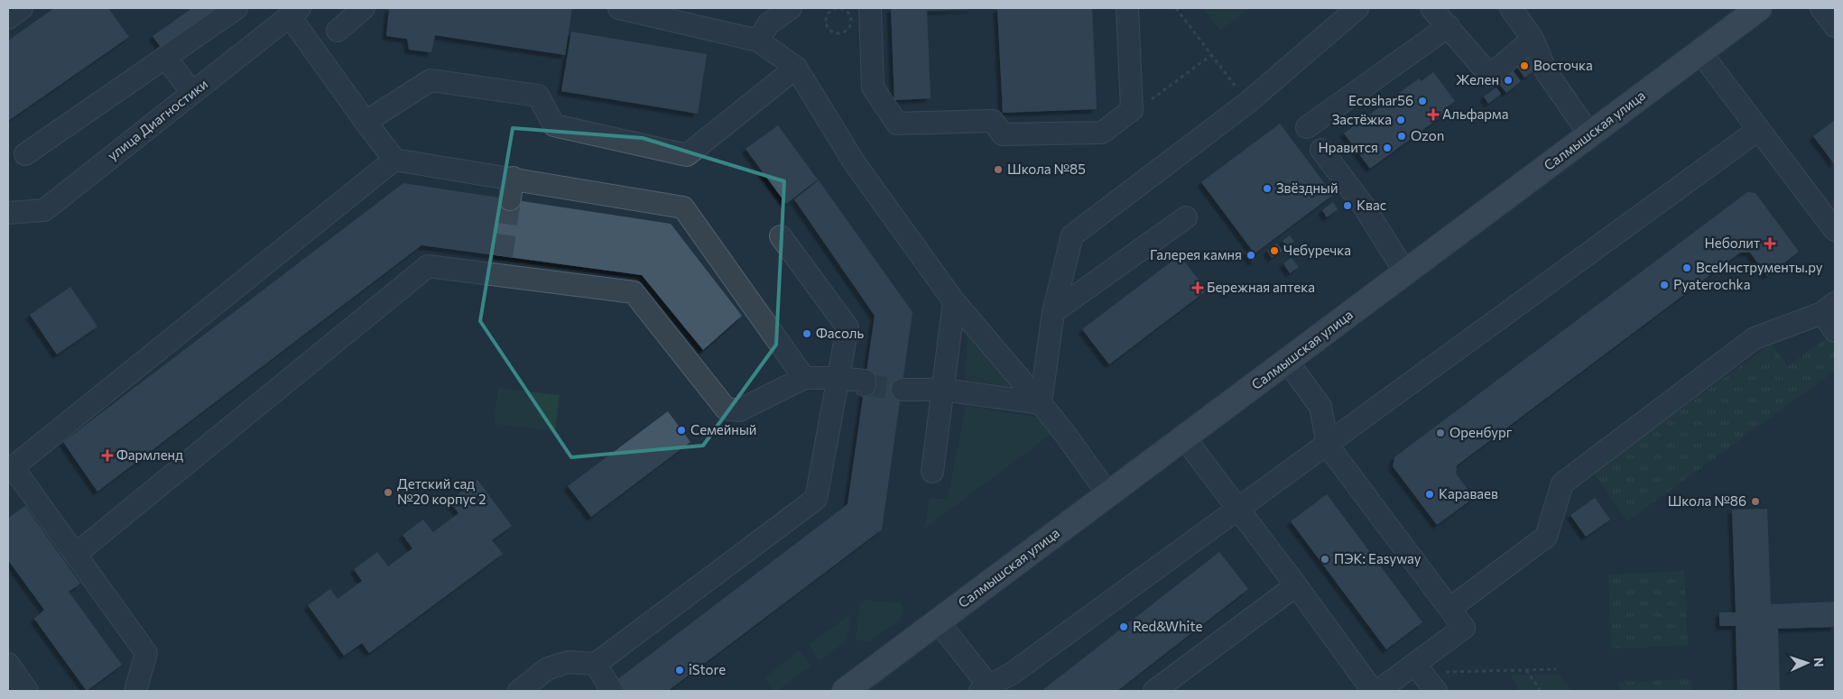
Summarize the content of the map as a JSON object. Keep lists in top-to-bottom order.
{
  "streets": {
    "main road": ["Салмышская улица"],
    "street": ["улица Диагностики"]
  },
  "places": {
    "other": [
      "Восточка",
      "Желен",
      "Ecoshar56",
      "Застёжка",
      "Ozon",
      "Нравится",
      "Школа №85",
      "Звёздный",
      "Квас",
      "Чебуречка",
      "Галерея камня",
      "ВсеИнструменты.ру",
      "Pyaterochka",
      "Фасоль",
      "Семейный",
      "Оренбург",
      "Детский сад №20 корпус 2",
      "Караваев",
      "Школа №86",
      "ПЭК: Easyway",
      "Red&White",
      "iStore"
    ],
    "health": [
      "Альфарма",
      "Неболит",
      "Бережная аптека",
      "Фармленд"
    ]
  },
  "north": "right"
}
